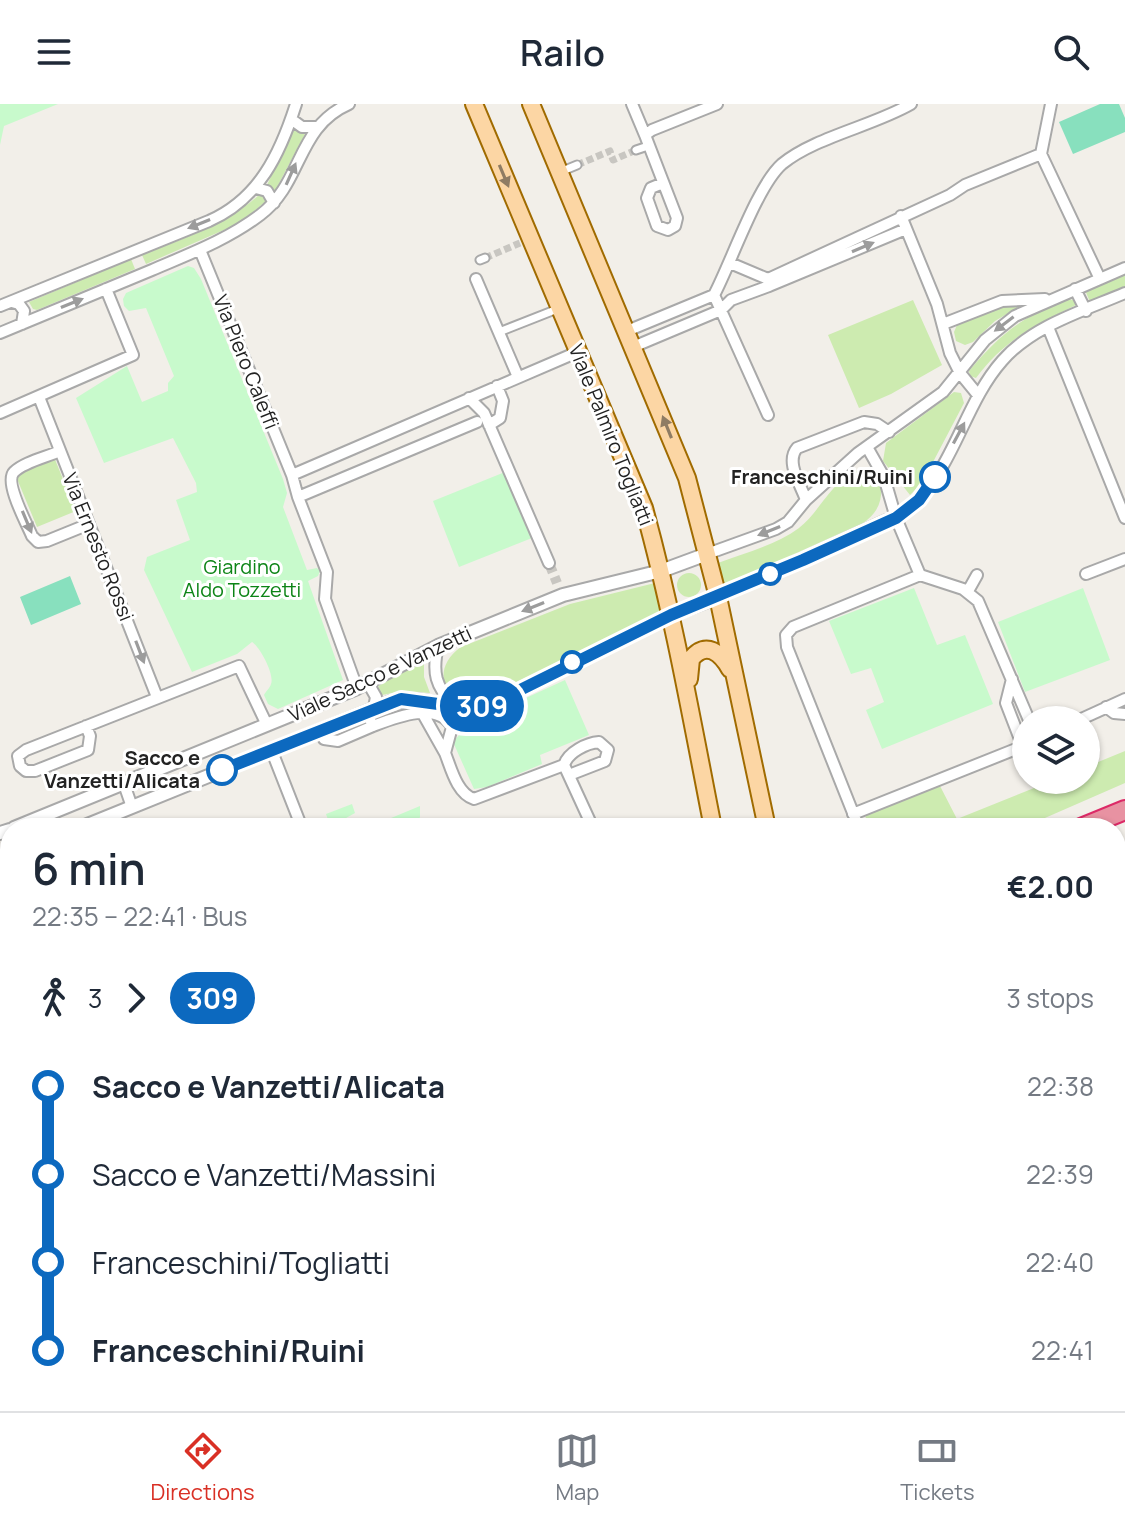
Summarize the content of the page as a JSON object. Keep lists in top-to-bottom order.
{
  "streets": {
    "main road": ["Viale Palmiro Togliatti"],
    "street": ["Via Piero Caleffi", "Via Ernesto Rossi", "Viale Sacco e Vanzetti"]
  },
  "crossings": [
    ["Via Piero Caleffi", "Viale Sacco e Vanzetti"],
    ["Viale Palmiro Togliatti", "Viale Sacco e Vanzetti"]
  ],
  "one_way": ["Via Ernesto Rossi"],
  "parks": ["Giardino Aldo Tozzetti"],
  "places": ["Franceschini/Ruini", "Sacco e Vanzetti/Alicata"],
  "lines": ["bus line 309"],
  "page": {
    "header": "Railo",
    "on_map": "309",
    "heading": ["6 min", "22:35 – 22:41 · Bus", "€2.00"],
    "legs": ["3", "309", "3 stops"],
    "list": [
      {
        "name": "Sacco e Vanzetti/Alicata",
        "value": "22:38"
      },
      {
        "name": "Sacco e Vanzetti/Massini",
        "value": "22:39"
      },
      {
        "name": "Franceschini/Togliatti",
        "value": "22:40"
      },
      {
        "name": "Franceschini/Ruini",
        "value": "22:41"
      }
    ],
    "tabs": ["Directions", "Map", "Tickets"]
  }
}
